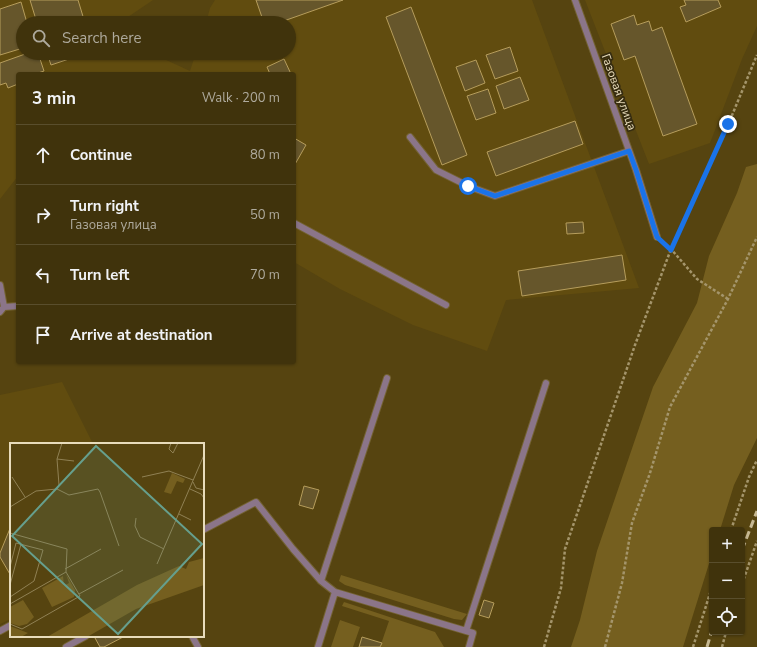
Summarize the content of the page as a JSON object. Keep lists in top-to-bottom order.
{
  "streets": {
    "lane": ["Газовая улица"]
  },
  "page": {
    "search": "Search here",
    "heading": ["3 min", "Walk · 200 m"],
    "list": [
      ["Continue", "80 m"],
      ["Turn right", "Газовая улица", "50 m"],
      ["Turn left", "70 m"],
      "Arrive at destination"
    ],
    "map_buttons": ["+", "−"]
  }
}
